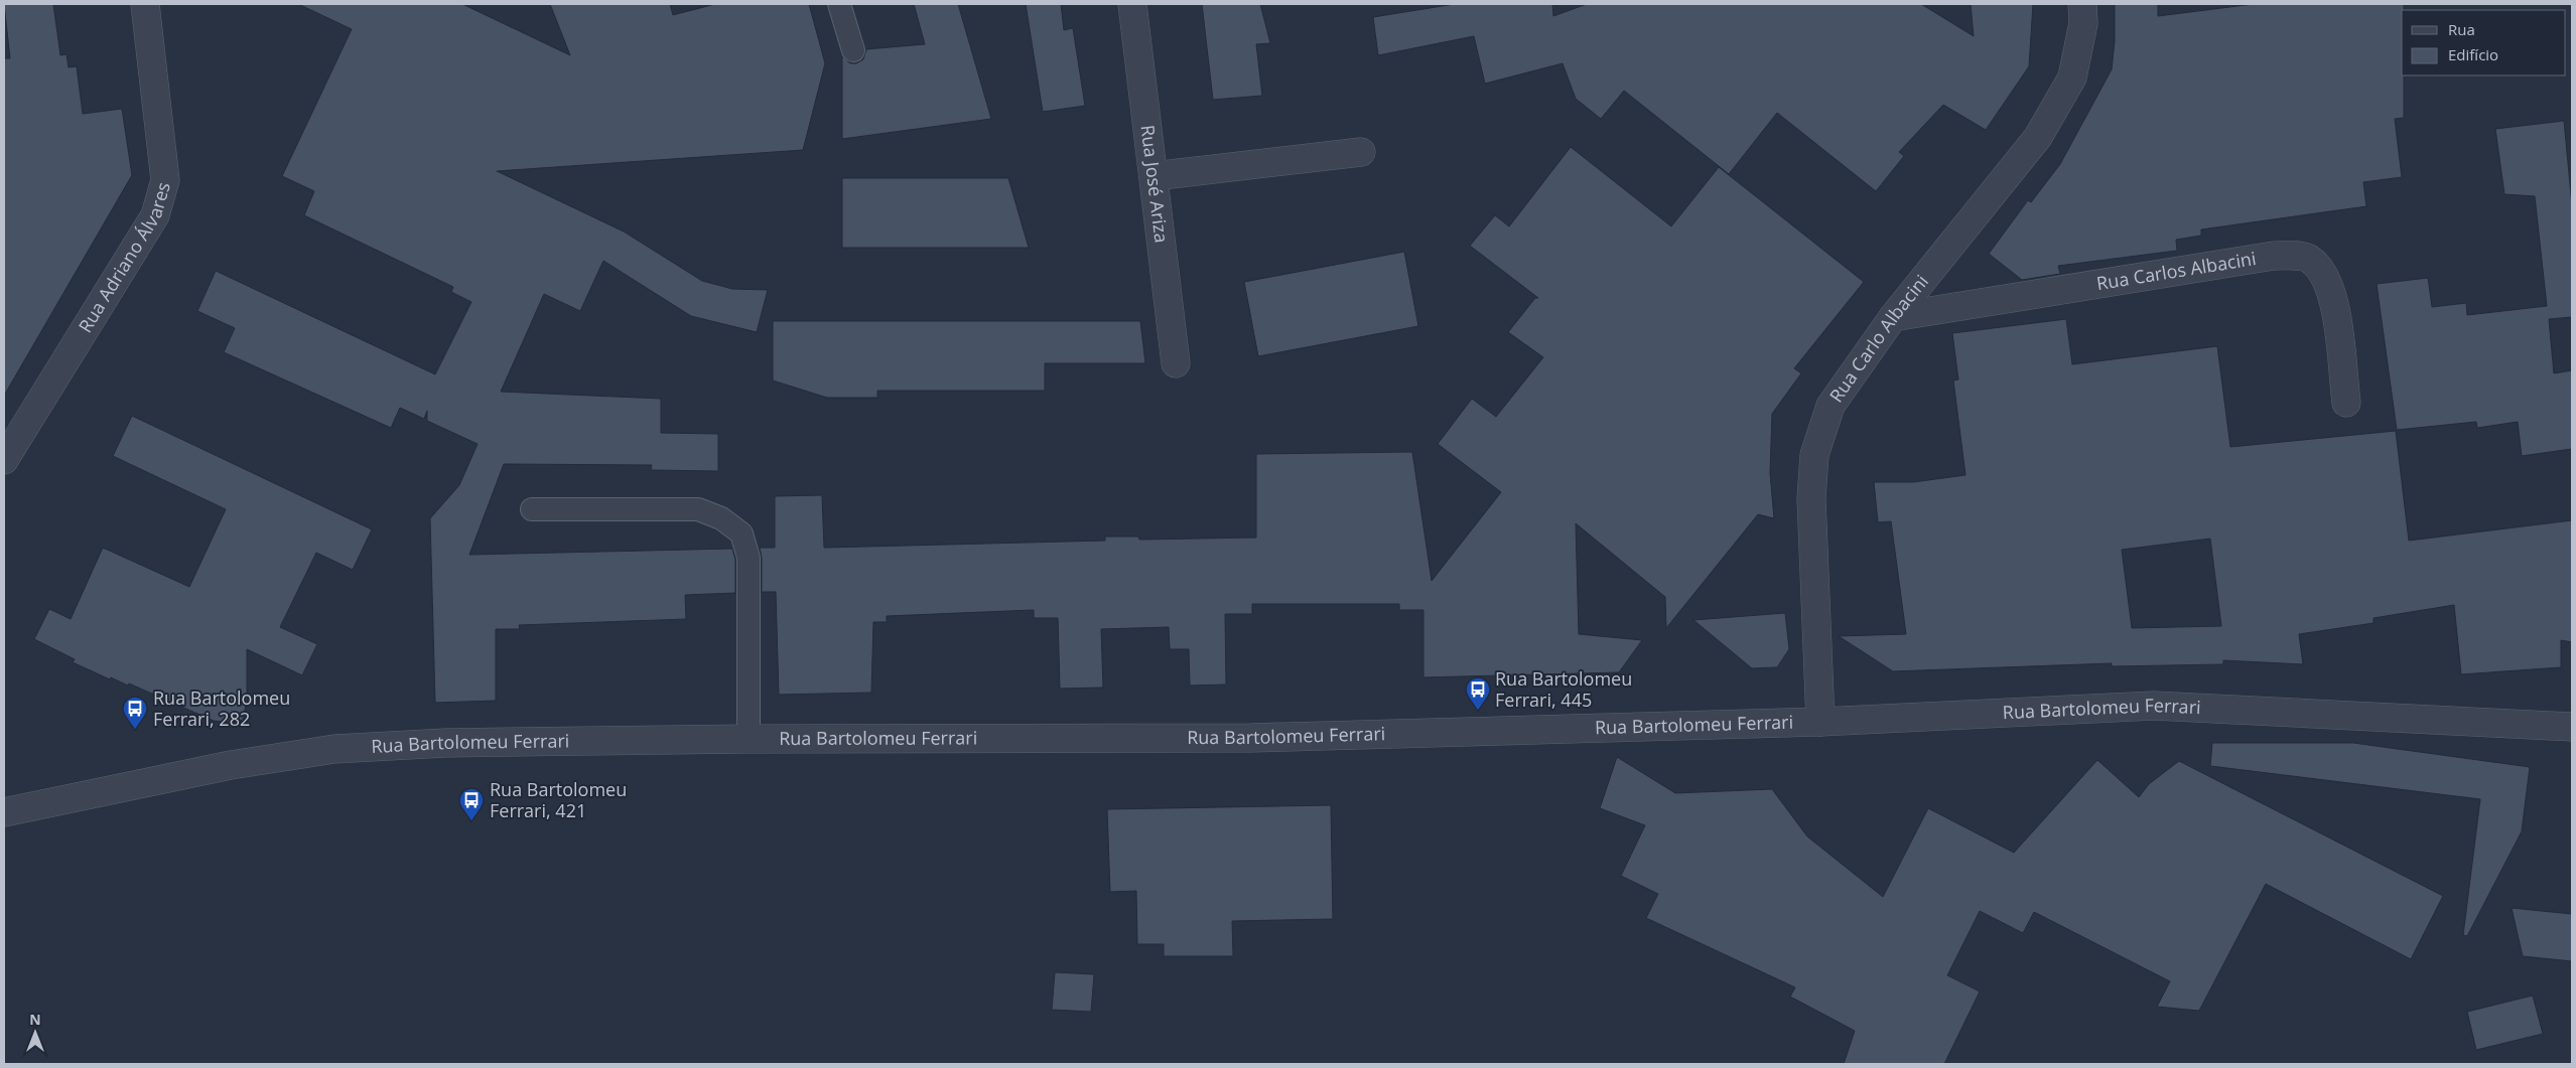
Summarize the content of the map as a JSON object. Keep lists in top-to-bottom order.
{
  "streets": {
    "street": [
      "Rua José Ariza",
      "Rua Adriano Álvares",
      "Rua Carlos Albacini",
      "Rua Carlo Albacini",
      "Rua Bartolomeu Ferrari"
    ]
  },
  "crossings": [
    ["Rua Carlos Albacini", "Rua Carlo Albacini"],
    ["Rua Carlo Albacini", "Rua Bartolomeu Ferrari"]
  ],
  "places": {
    "bus stop": ["Rua Bartolomeu Ferrari, 445", "Rua Bartolomeu Ferrari, 282", "Rua Bartolomeu Ferrari, 421"]
  },
  "legend": ["Rua", "Edifício"],
  "north": "top"
}
